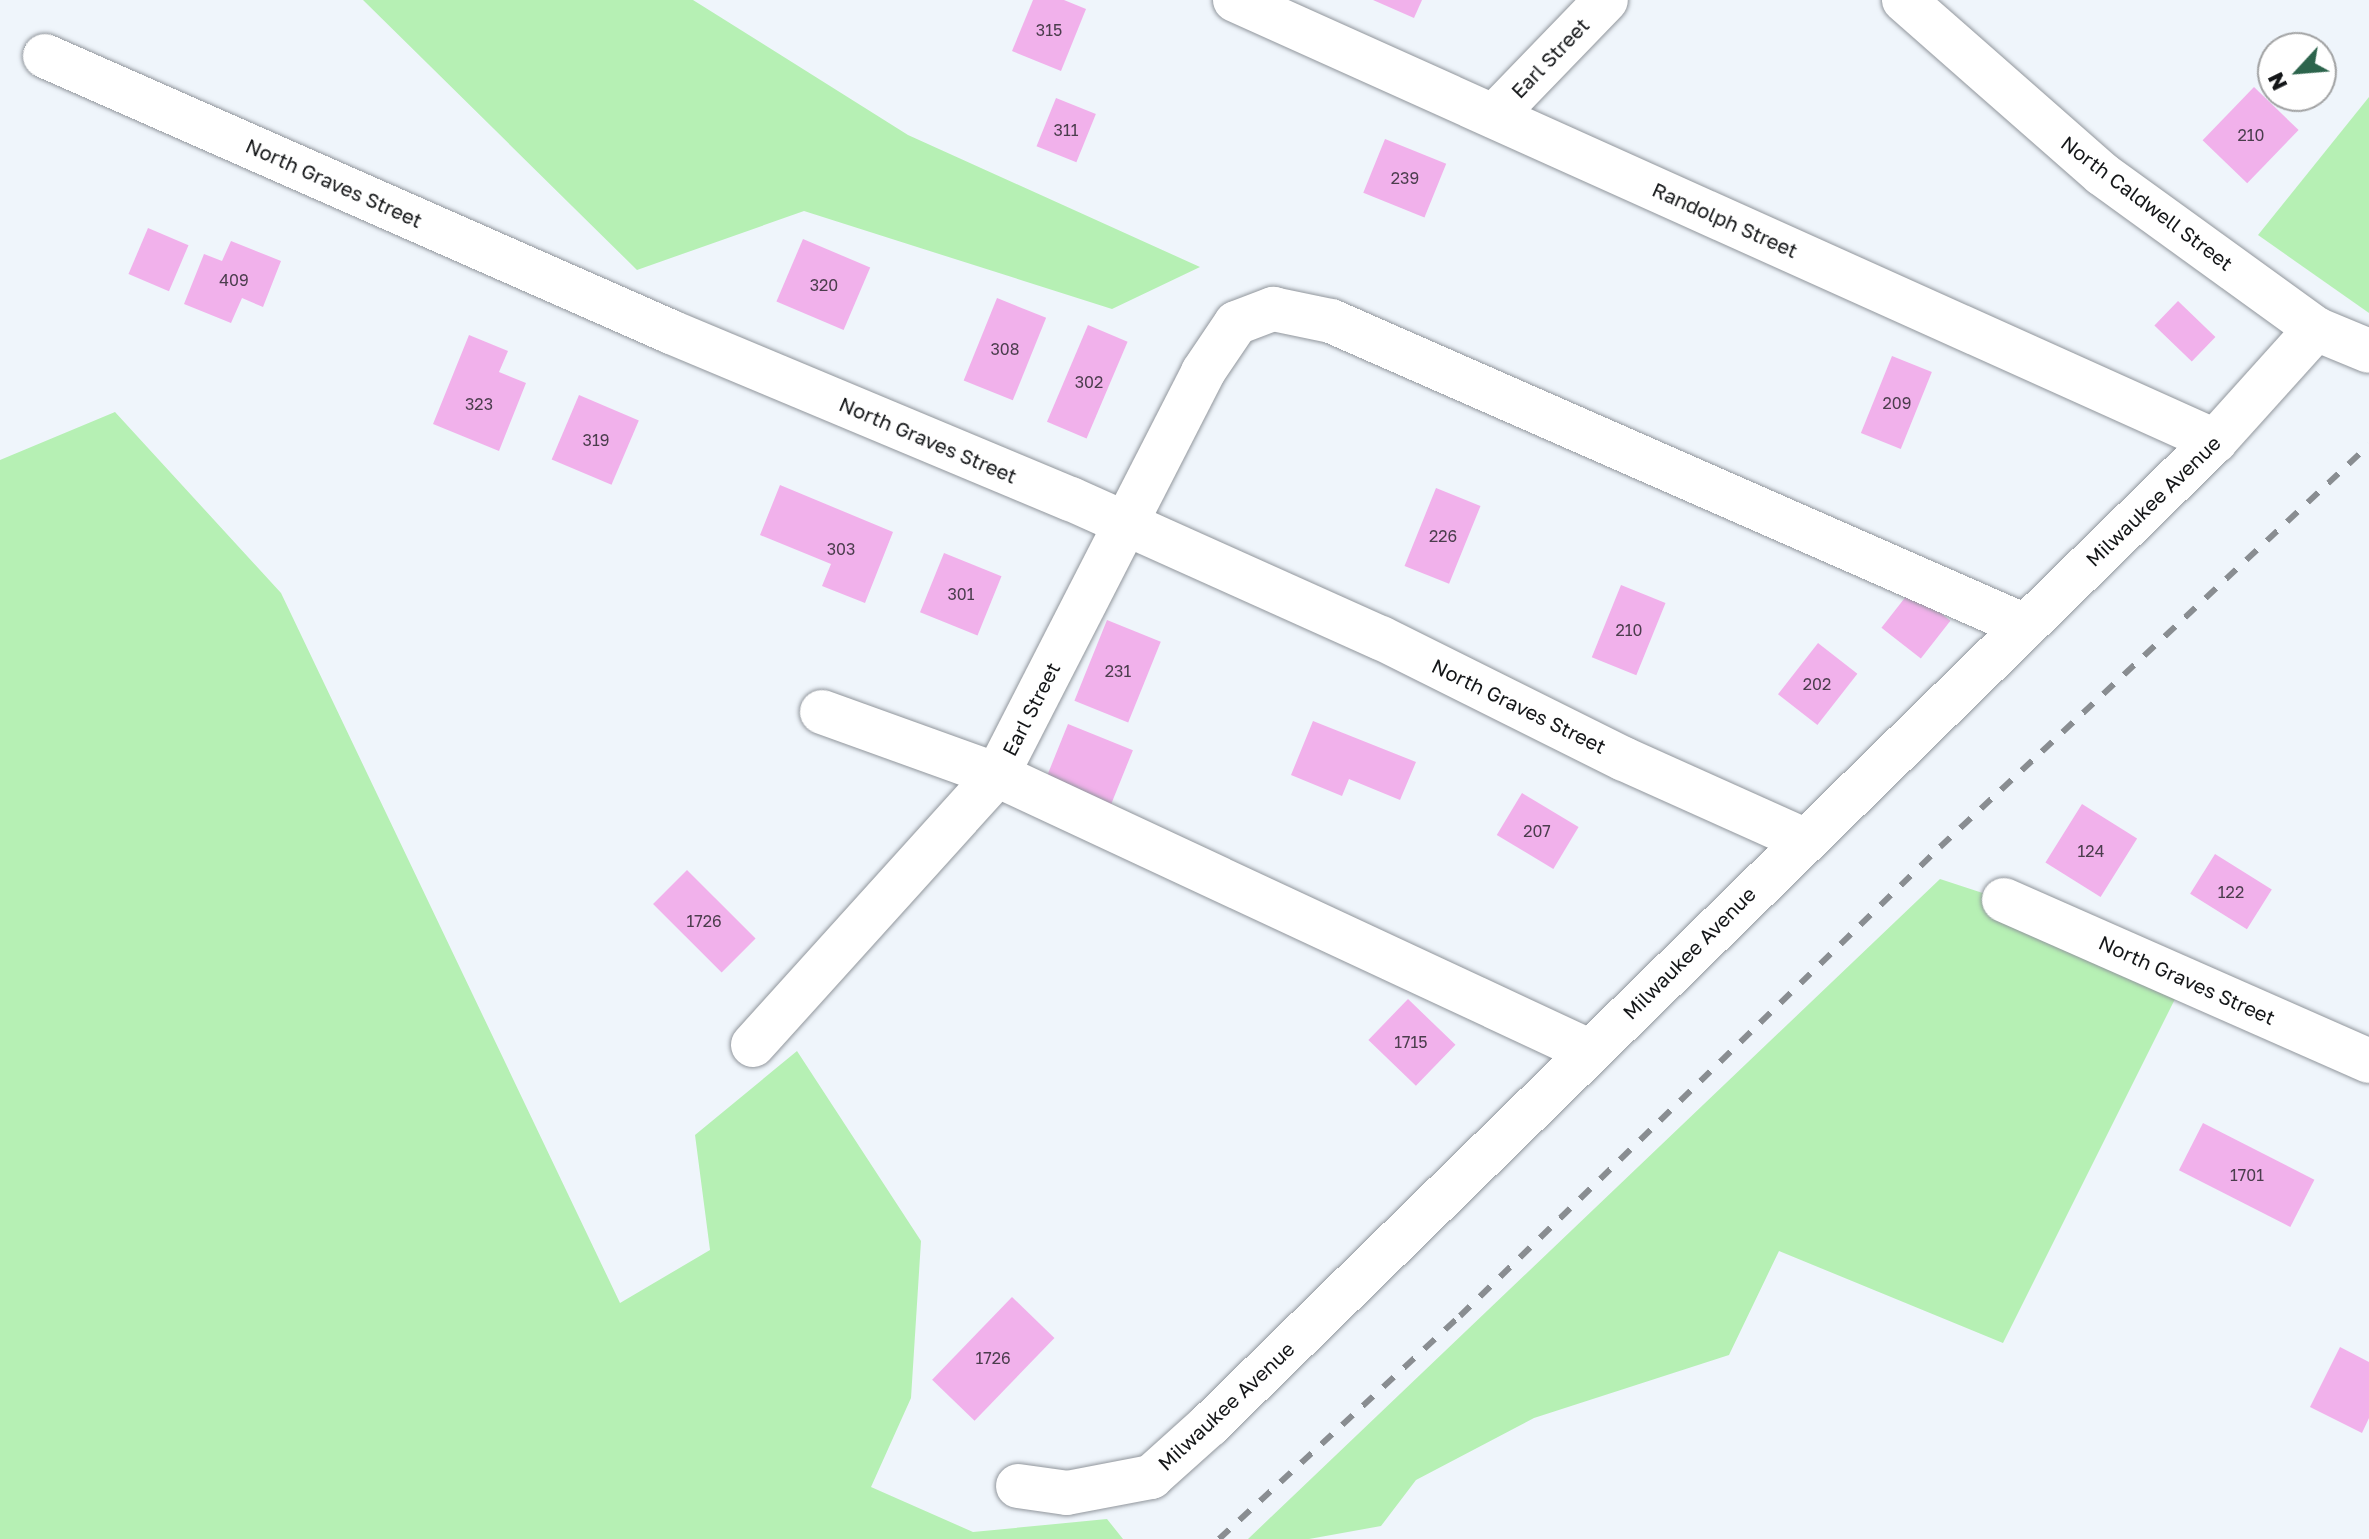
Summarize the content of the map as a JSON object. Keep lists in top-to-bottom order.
{
  "streets": {
    "street": [
      "Earl Street",
      "North Graves Street",
      "North Caldwell Street",
      "Randolph Street",
      "Milwaukee Avenue"
    ]
  },
  "crossings": [
    ["Earl Street", "North Graves Street"],
    ["Earl Street", "Randolph Street"],
    ["Earl Street", "Milwaukee Avenue"],
    ["North Graves Street", "Milwaukee Avenue"],
    ["North Caldwell Street", "Milwaukee Avenue"],
    ["Randolph Street", "Milwaukee Avenue"]
  ],
  "house_numbers": [
    "315",
    "311",
    "210",
    "239",
    "409",
    "320",
    "308",
    "302",
    "209",
    "323",
    "319",
    "226",
    "303",
    "301",
    "210",
    "231",
    "202",
    "207",
    "124",
    "122",
    "1726",
    "1715",
    "1701",
    "1726"
  ],
  "north": "bottom left"
}
